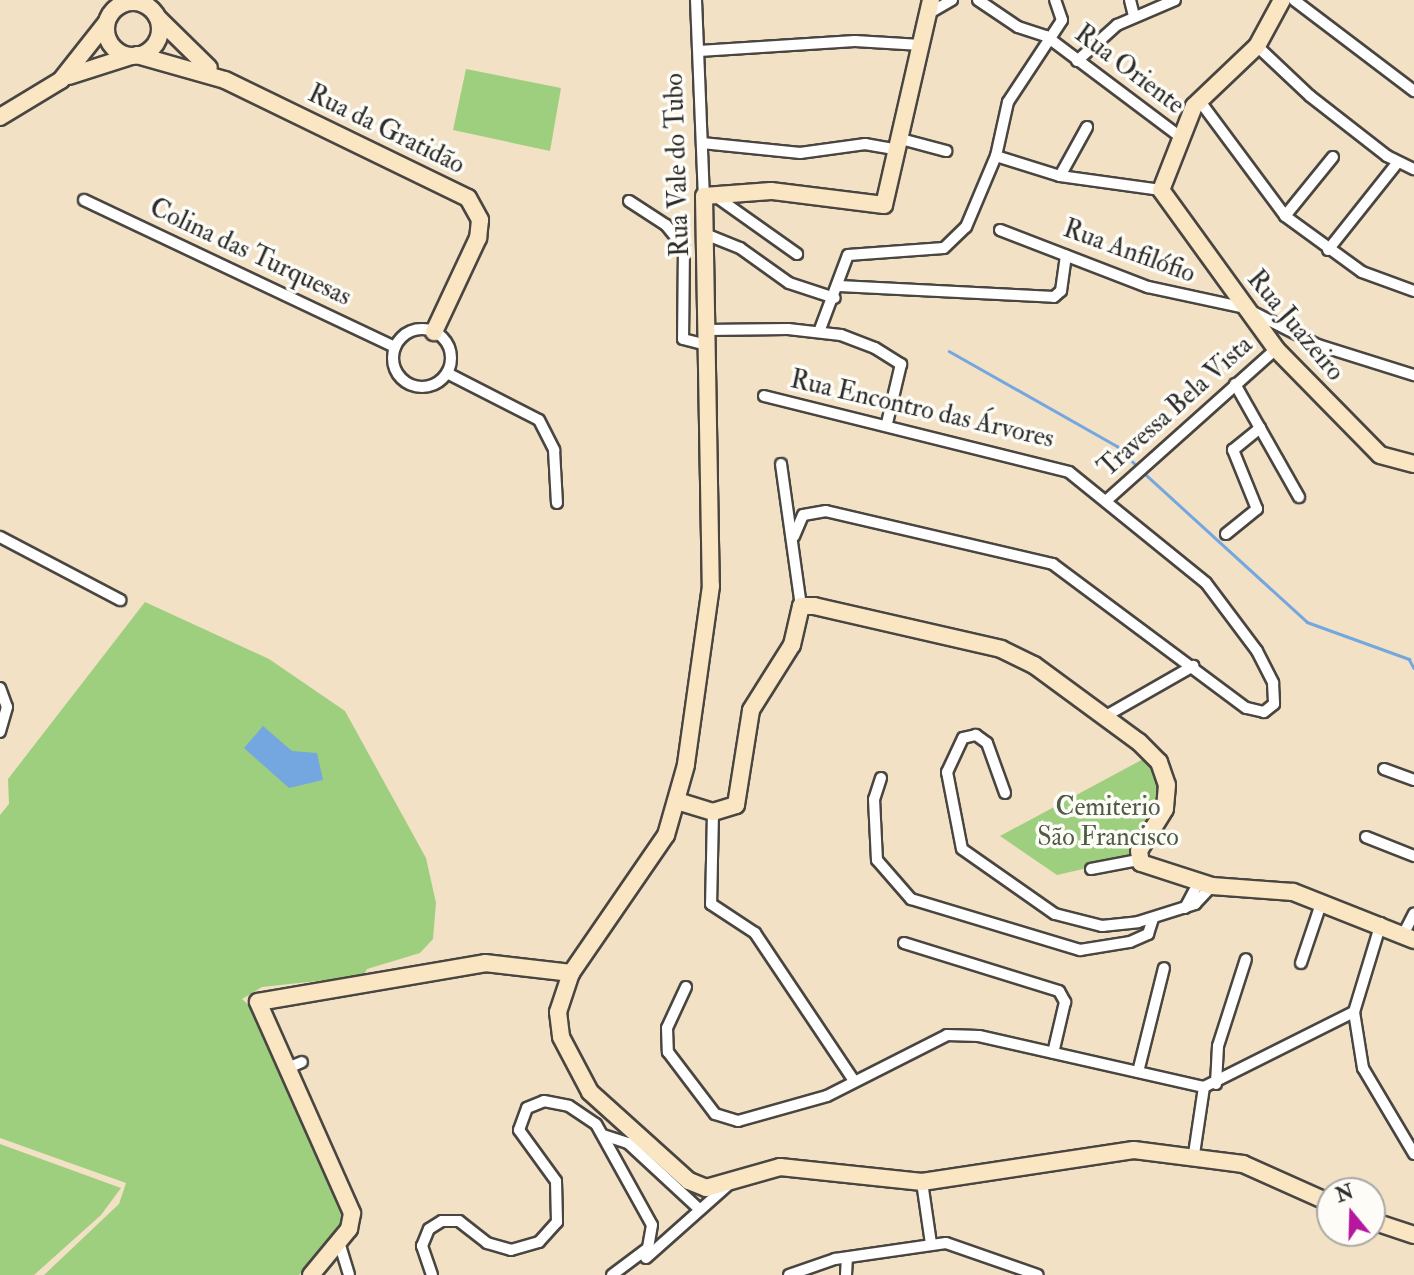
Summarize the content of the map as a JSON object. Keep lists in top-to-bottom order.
{
  "streets": {
    "main road": ["Rua da Gratidão", "Rua Vale do Tubo", "Rua Juazeiro"],
    "street": [
      "Rua Oriente",
      "Rua Anfilófio",
      "Colina das Turquesas",
      "Travessa Bela Vista",
      "Rua Encontro das Árvores"
    ]
  },
  "crossings": [
    ["Rua da Gratidão", "Colina das Turquesas"],
    ["Rua Anfilófio", "Rua Juazeiro"],
    ["Rua Juazeiro", "Travessa Bela Vista"],
    ["Travessa Bela Vista", "Rua Encontro das Árvores"]
  ],
  "parks": ["Cemiterio São Francisco"],
  "north": "top"
}
